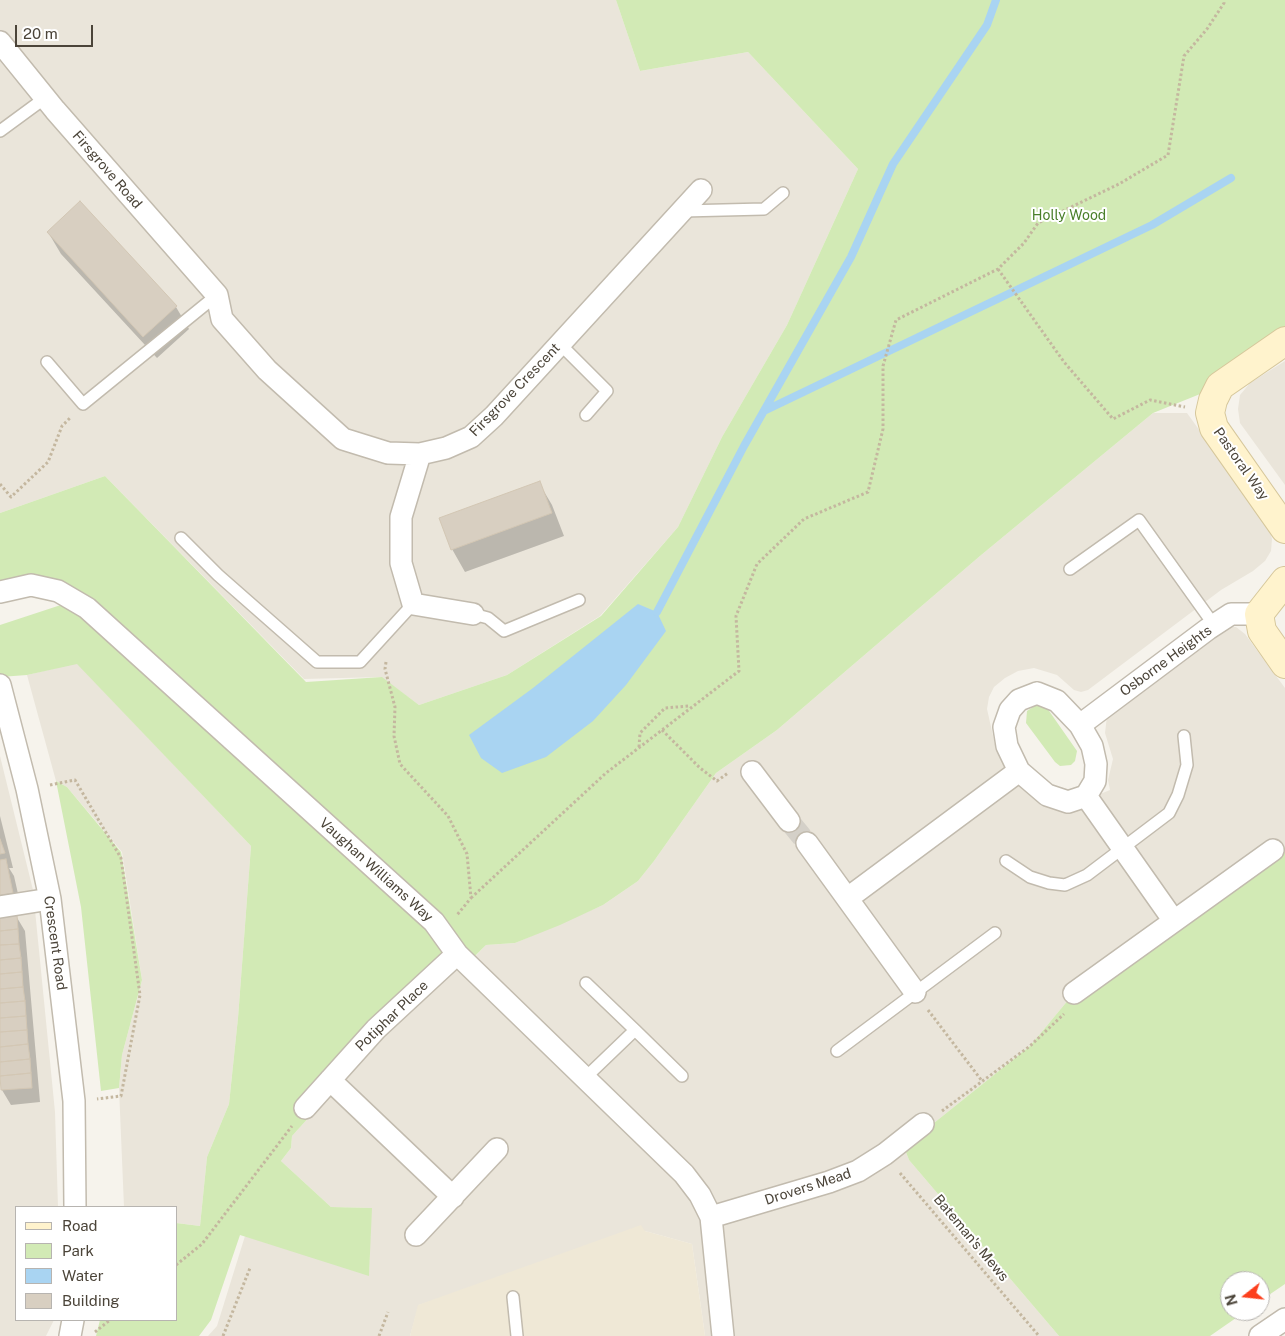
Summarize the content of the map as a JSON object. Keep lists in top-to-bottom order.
{
  "streets": {
    "street": [
      "Firsgrove Road",
      "Firsgrove Crescent",
      "Pastoral Way",
      "Osborne Heights",
      "Vaughan Williams Way",
      "Crescent Road",
      "Potiphar Place",
      "Drovers Mead"
    ],
    "path": ["Bateman's Mews"]
  },
  "crossings": [
    ["Firsgrove Road", "Firsgrove Crescent"],
    ["Vaughan Williams Way", "Potiphar Place"],
    ["Vaughan Williams Way", "Drovers Mead"],
    ["Drovers Mead", "Bateman's Mews"]
  ],
  "parks": ["Holly Wood"],
  "legend": [
    "Road",
    "Park",
    "Water",
    "Building"
  ],
  "scale_bar": "20 m",
  "north": "left"
}
